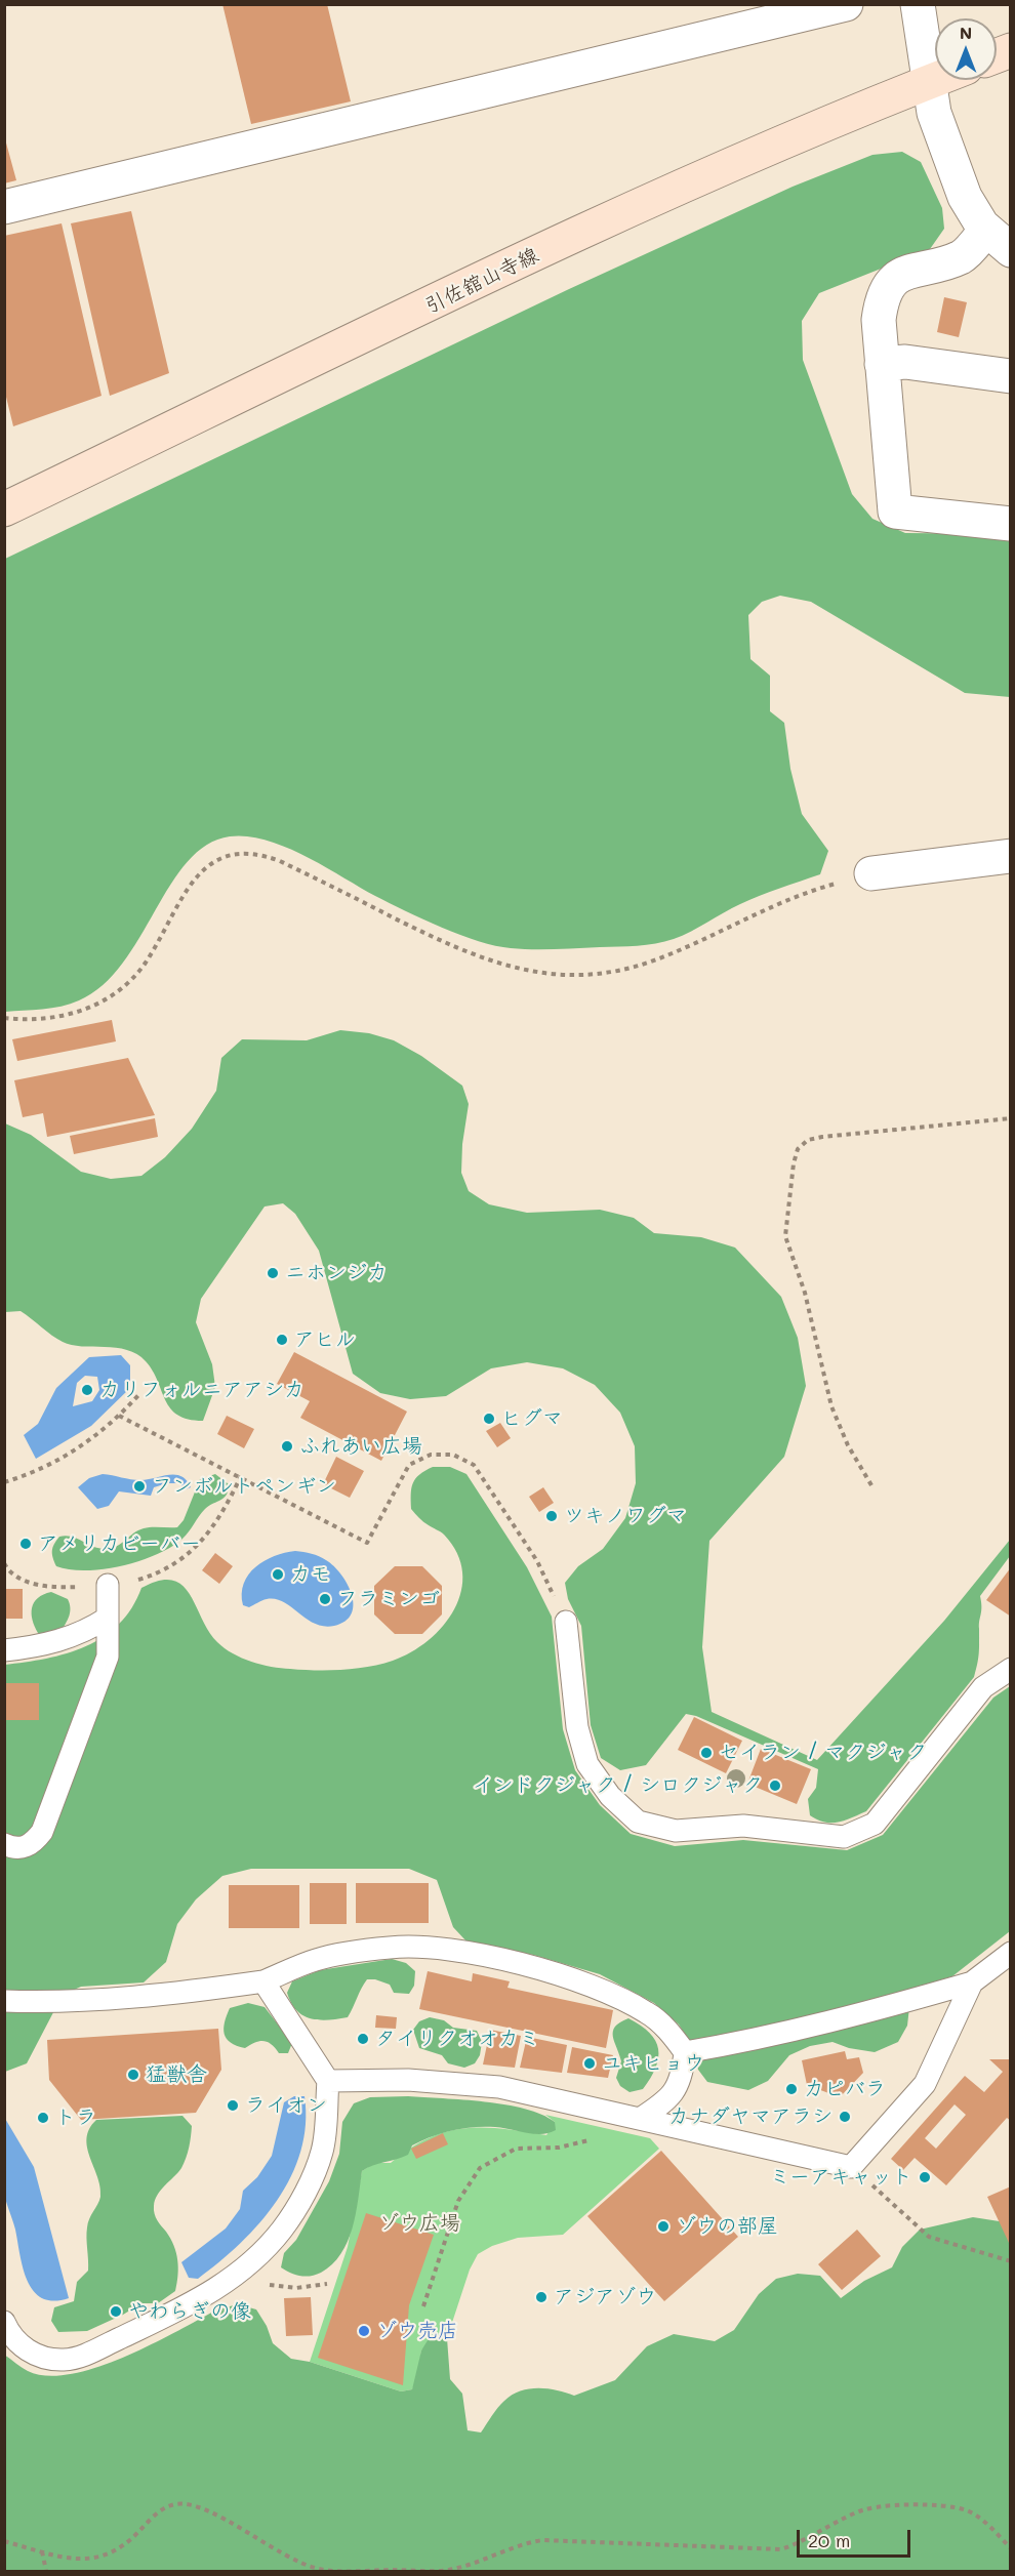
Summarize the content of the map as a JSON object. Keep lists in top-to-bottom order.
{
  "streets": {
    "main road": ["引佐舘山寺線"]
  },
  "parks": ["ゾウ広場"],
  "places": [
    "ニホンジカ",
    "アヒル",
    "カリフォルニアアシカ",
    "ヒグマ",
    "ふれあい広場",
    "フンボルトペンギン",
    "ツキノワグマ",
    "アメリカビーバー",
    "カモ",
    "フラミンゴ",
    "セイラン / マクジャク",
    "インドクジャク / シロクジャク",
    "タイリクオオカミ",
    "ユキヒョウ",
    "猛獣舎",
    "カピバラ",
    "ライオン",
    "カナダヤマアラシ",
    "トラ",
    "ミーアキャット",
    "ゾウの部屋",
    "アジアゾウ",
    "やわらぎの像",
    "ゾウ売店"
  ],
  "scale_bar": "20 m",
  "north": "top"
}
